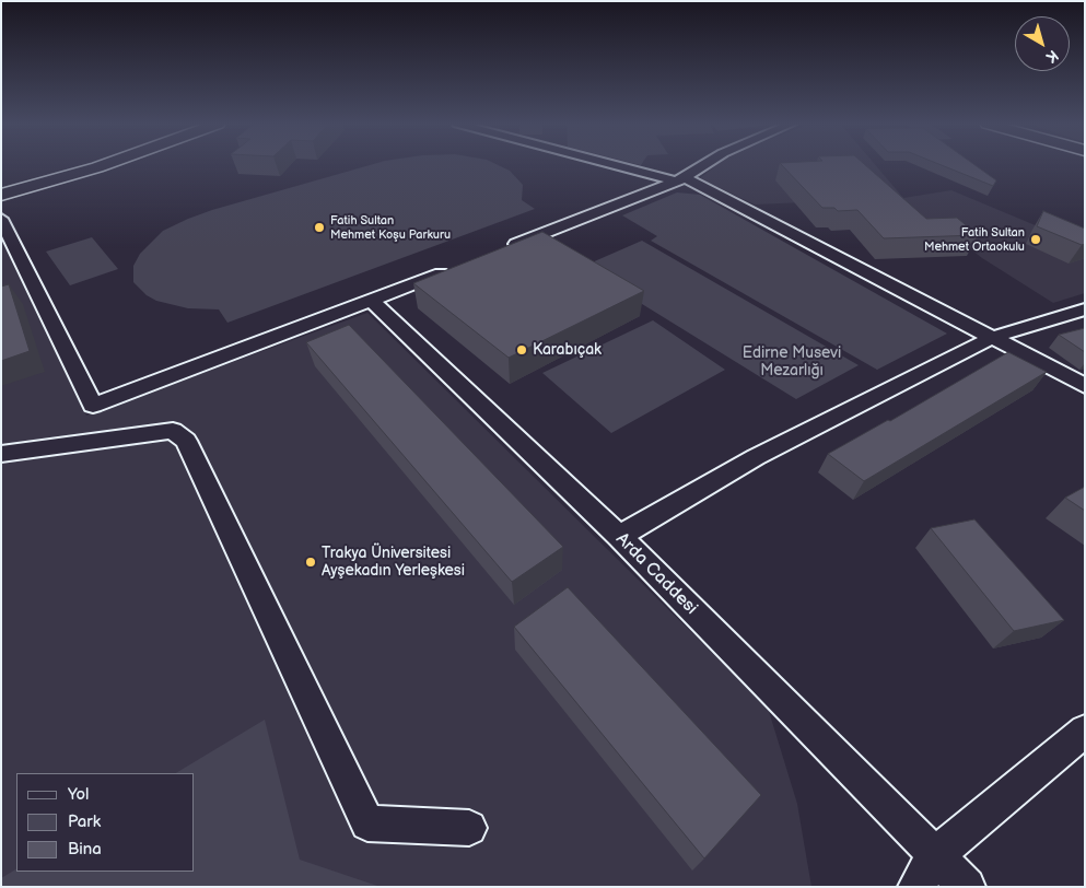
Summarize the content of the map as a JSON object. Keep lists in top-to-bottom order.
{
  "streets": {
    "street": ["Arda Caddesi"]
  },
  "parks": ["Edirne Musevi Mezarlığı"],
  "places": [
    "Fatih Sultan Mehmet Koşu Parkuru",
    "Fatih Sultan Mehmet Ortaokulu",
    "Karabıçak",
    "Trakya Üniversitesi Ayşekadın Yerleşkesi"
  ],
  "legend": ["Yol", "Park", "Bina"],
  "north": "bottom right"
}
